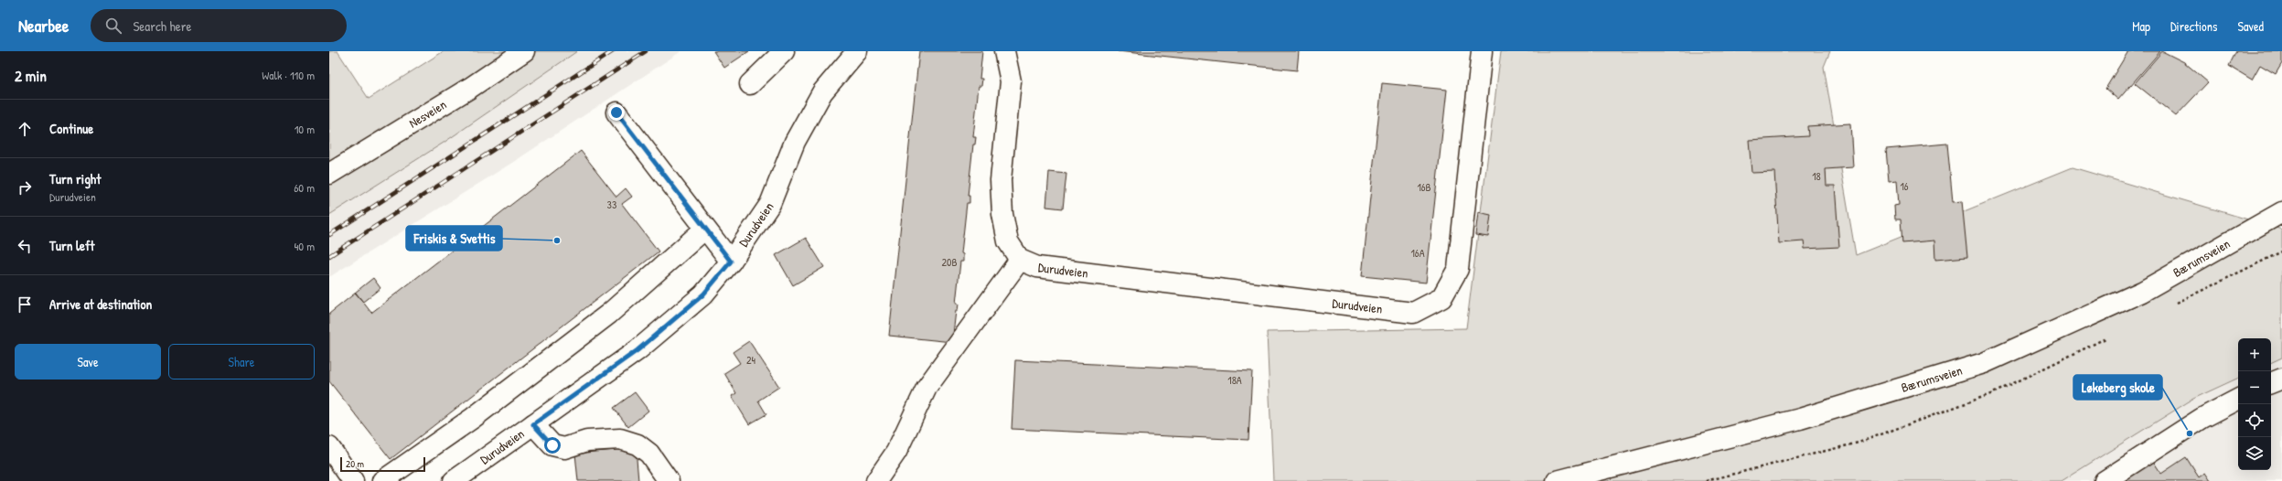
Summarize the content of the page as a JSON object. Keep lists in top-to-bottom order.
{
  "streets": {
    "street": ["Nesveien", "Durudveien", "Bærumsveien"]
  },
  "places": ["Friskis & Svettis", "Løkeberg skole"],
  "house_numbers": [
    "18",
    "16",
    "16B",
    "33",
    "16A",
    "20B",
    "24",
    "18A"
  ],
  "scale_bar": "20 m",
  "page": {
    "header": "Nearbee",
    "search": "Search here",
    "nav": ["Map", "Directions", "Saved"],
    "heading": ["2 min", "Walk · 110 m"],
    "list": [
      ["Continue", "10 m"],
      ["Turn right", "Durudveien", "60 m"],
      ["Turn left", "40 m"],
      "Arrive at destination"
    ],
    "buttons": ["Save", "Share"],
    "map_buttons": ["+", "−"],
    "scale": "20 m"
  }
}
